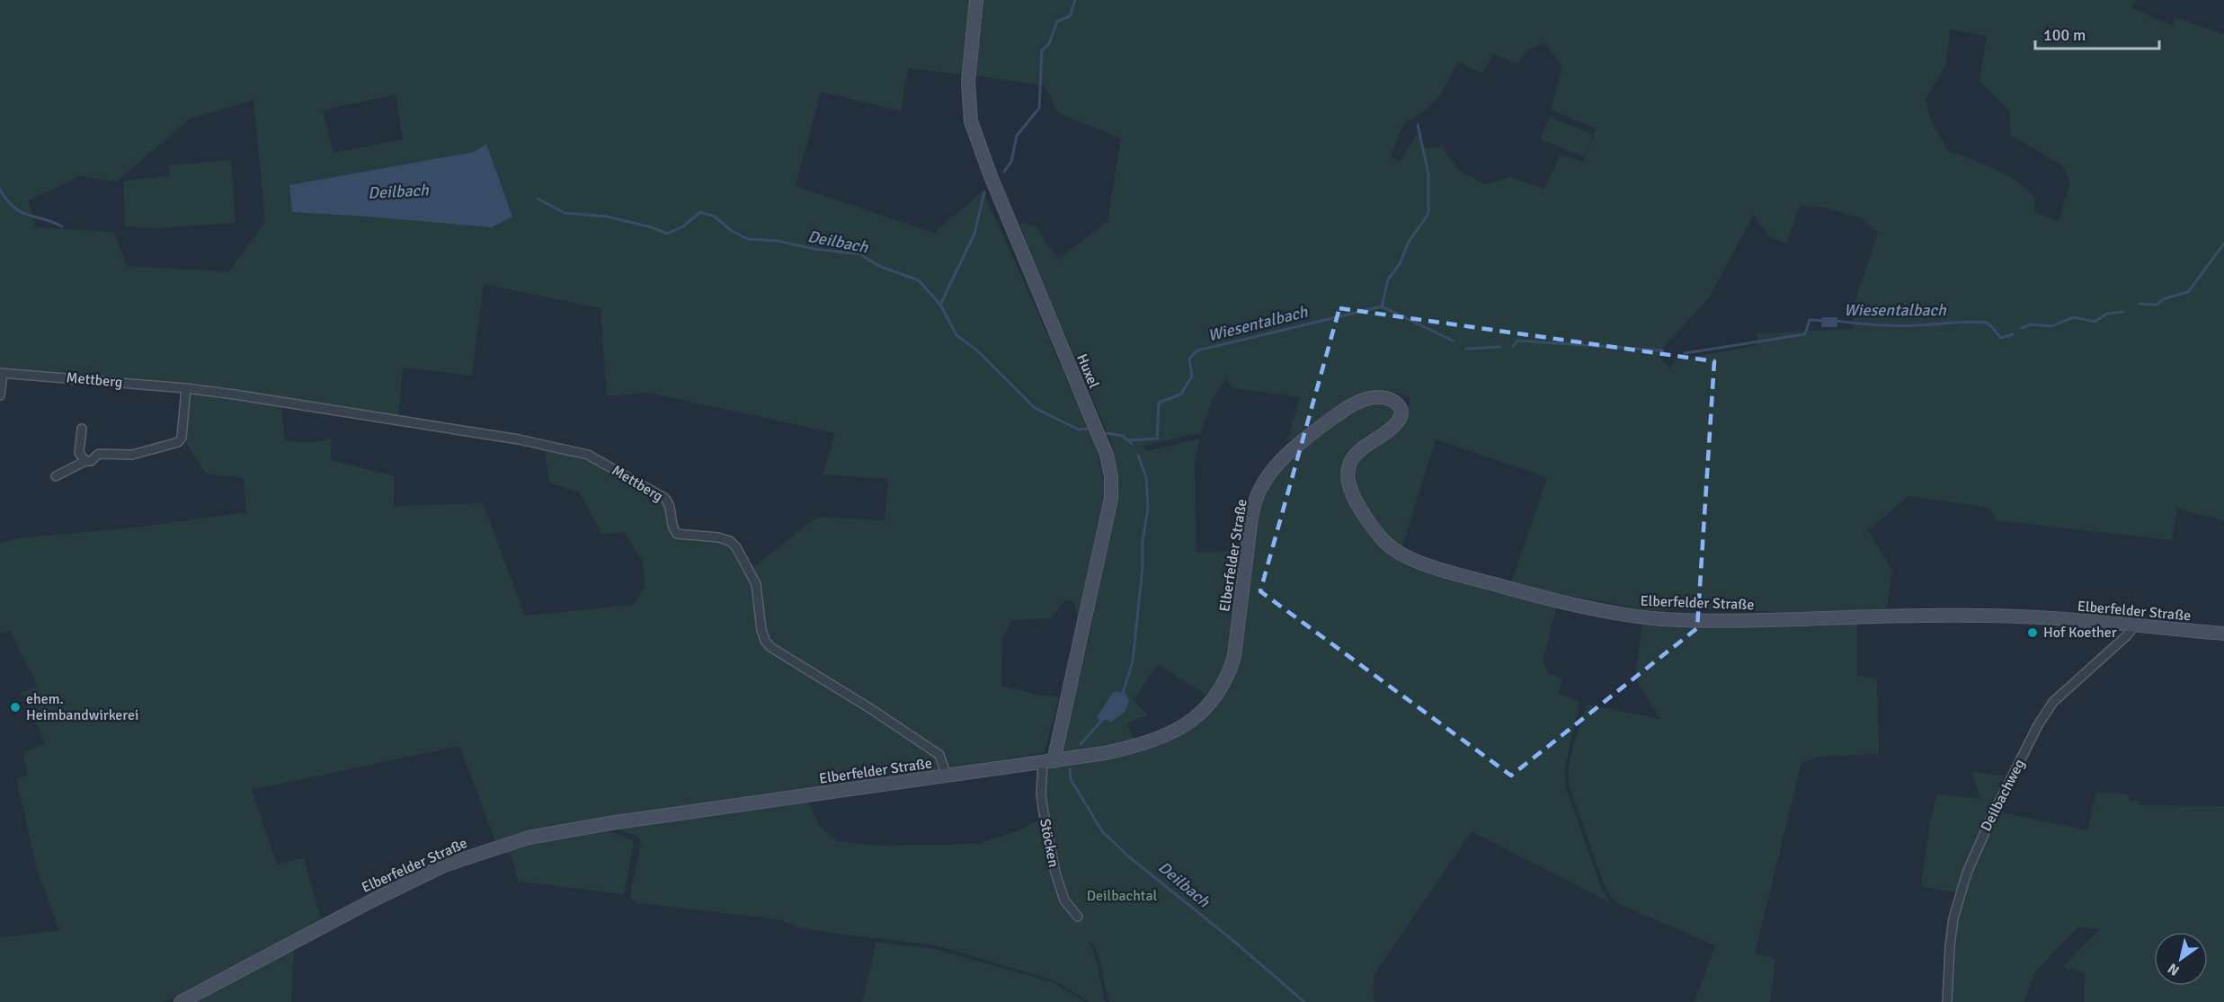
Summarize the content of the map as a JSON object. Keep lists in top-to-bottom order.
{
  "streets": {
    "main road": ["Huxel", "Elberfelder Straße"],
    "street": ["Mettberg", "Deilbachweg", "Stöcken"]
  },
  "crossings": [
    ["Huxel", "Elberfelder Straße"],
    ["Huxel", "Stöcken"],
    ["Mettberg", "Elberfelder Straße"],
    ["Elberfelder Straße", "Deilbachweg"],
    ["Elberfelder Straße", "Stöcken"]
  ],
  "water": ["Deilbach", "Wiesentalbach"],
  "parks": ["Deilbachtal"],
  "places": ["Hof Koether", "ehem. Heimbandwirkerei"],
  "scale_bar": "100 m",
  "north": "bottom left"
}
